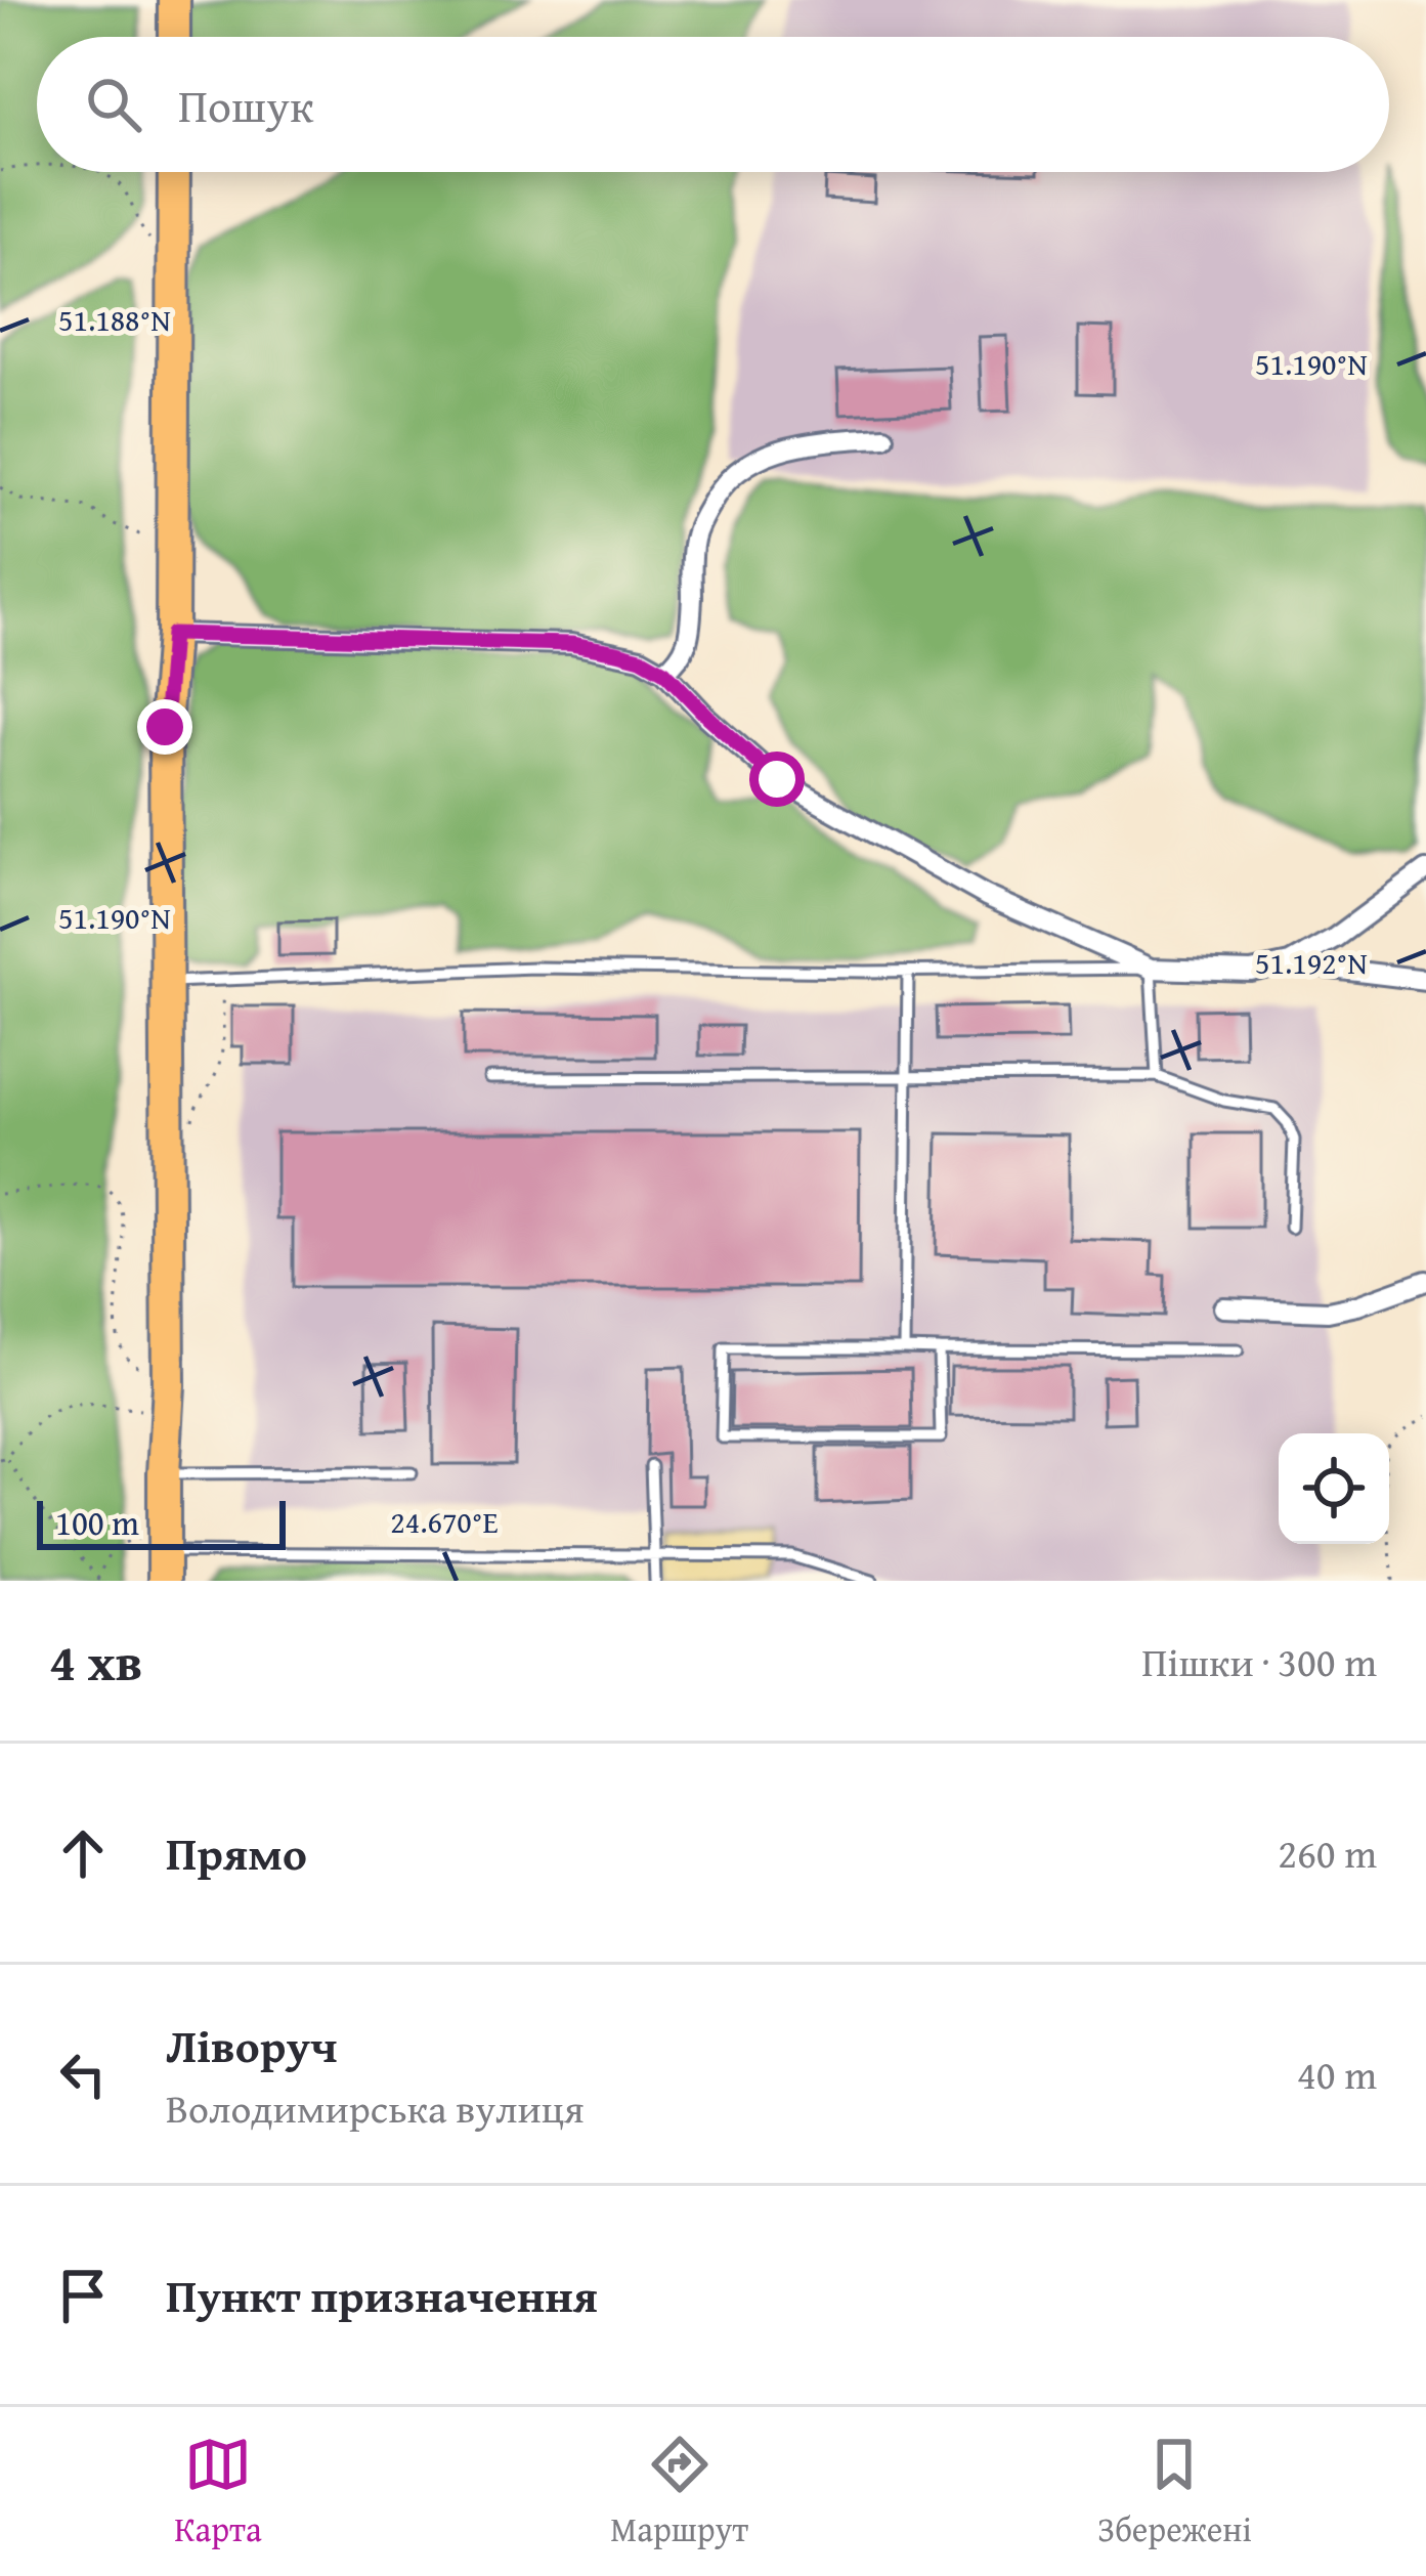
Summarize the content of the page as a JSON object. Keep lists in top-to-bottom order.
{
  "scale_bar": "100 m",
  "page": {
    "search": "Пошук",
    "scale": "100 m",
    "heading": ["4 хв", "Пішки · 300 m"],
    "list": [
      ["Прямо", "260 m"],
      ["Ліворуч", "Володимирська вулиця", "40 m"],
      "Пункт призначення"
    ],
    "nav": ["Карта", "Маршрут", "Збережені"]
  },
  "coordinates": [
    "51.188°N",
    "51.190°N",
    "51.192°N",
    "24.670°E"
  ]
}
